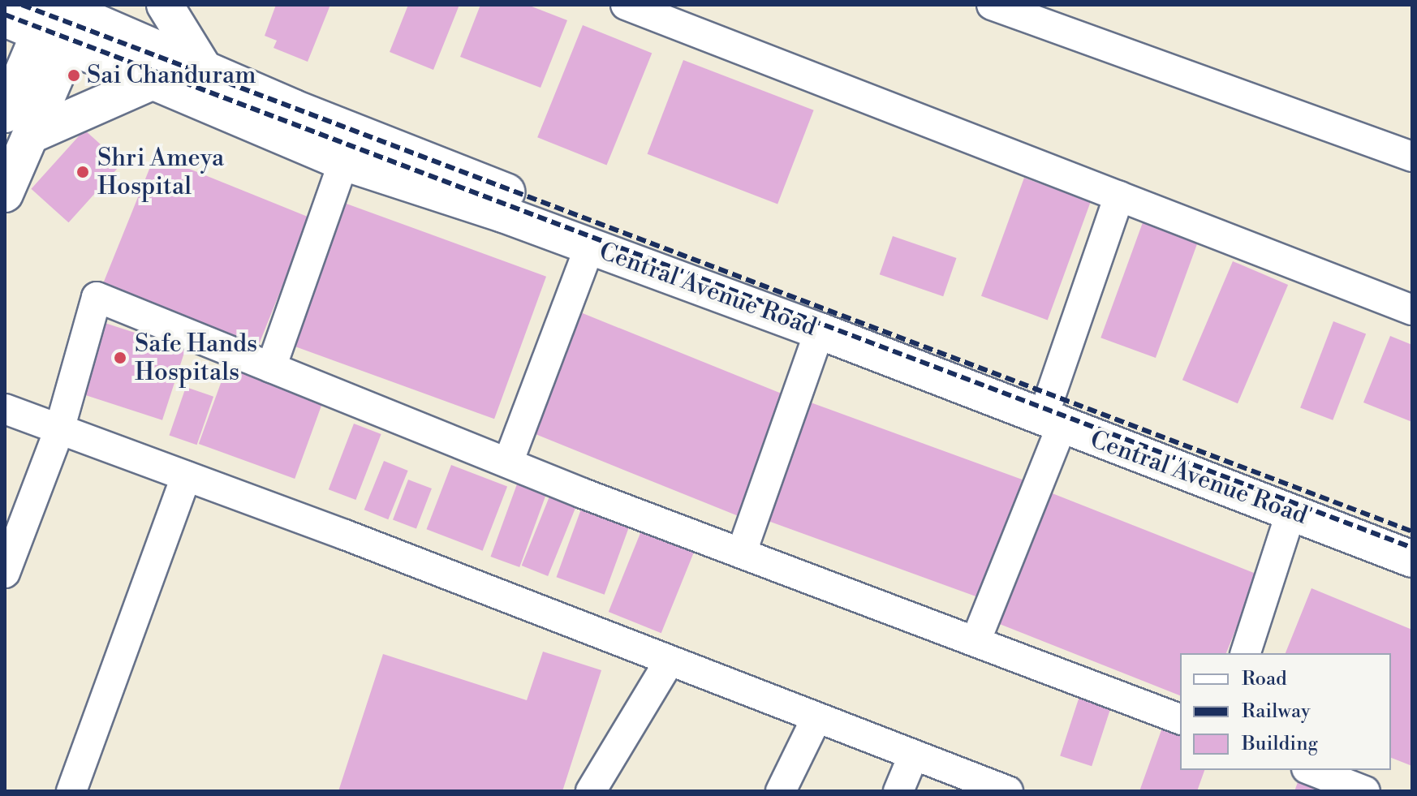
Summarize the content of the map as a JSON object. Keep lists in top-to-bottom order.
{
  "streets": {
    "main road": ["Central Avenue Road"]
  },
  "places": ["Sai Chanduram", "Shri Ameya Hospital", "Safe Hands Hospitals"],
  "legend": ["Road", "Railway", "Building"]
}
